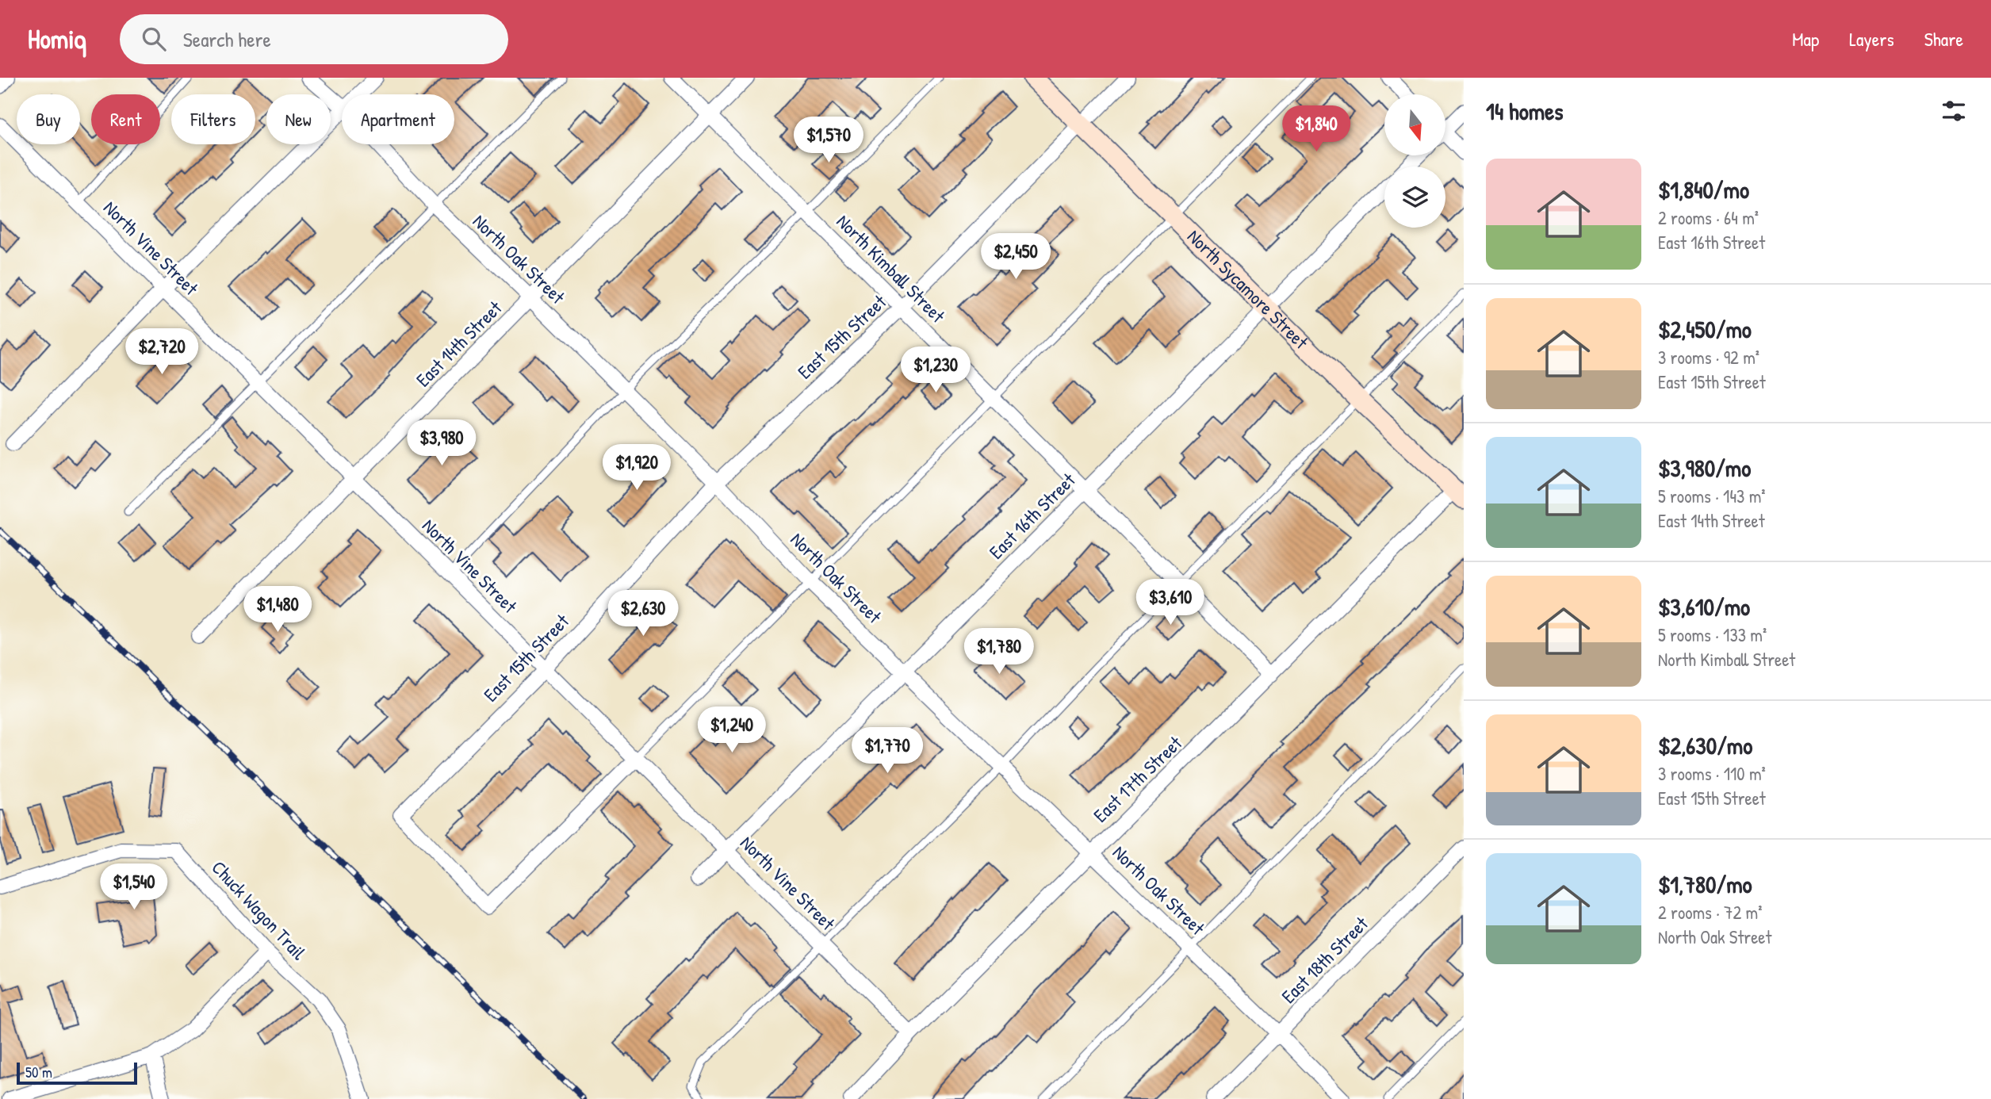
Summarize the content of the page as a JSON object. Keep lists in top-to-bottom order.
{
  "streets": {
    "main road": ["North Sycamore Street"],
    "street": [
      "North Vine Street",
      "North Oak Street",
      "North Kimball Street",
      "East 15th Street",
      "East 14th Street",
      "East 16th Street",
      "East 17th Street",
      "Chuck Wagon Trail",
      "East 18th Street"
    ]
  },
  "crossings": [
    ["North Vine Street", "East 15th Street"],
    ["North Vine Street", "East 14th Street"],
    ["North Vine Street", "East 16th Street"],
    ["North Vine Street", "East 17th Street"],
    ["North Oak Street", "East 15th Street"],
    ["North Oak Street", "East 14th Street"],
    ["North Oak Street", "East 16th Street"],
    ["North Oak Street", "East 17th Street"],
    ["North Oak Street", "East 18th Street"],
    ["North Kimball Street", "East 15th Street"],
    ["North Kimball Street", "East 14th Street"],
    ["North Kimball Street", "East 16th Street"],
    ["North Kimball Street", "East 17th Street"],
    ["North Sycamore Street", "East 15th Street"],
    ["North Sycamore Street", "East 16th Street"],
    ["North Sycamore Street", "East 17th Street"]
  ],
  "scale_bar": "50 m",
  "north": "bottom",
  "page": {
    "header": "Homiq",
    "search": "Search here",
    "nav": ["Map", "Layers", "Share"],
    "heading": "14 homes",
    "chip": [
      "Buy",
      "Rent",
      "Filters",
      "New",
      "Apartment"
    ],
    "price": [
      "$1,840",
      "$1,570",
      "$2,450",
      "$2,720",
      "$1,230",
      "$3,980",
      "$1,920",
      "$3,610",
      "$1,480",
      "$2,630",
      "$1,780",
      "$1,240",
      "$1,770",
      "$1,540"
    ],
    "list": [
      {
        "name": "$1,840/mo",
        "note": "2 rooms · 64 m² · East 16th Street"
      },
      {
        "name": "$2,450/mo",
        "note": "3 rooms · 92 m² · East 15th Street"
      },
      {
        "name": "$3,980/mo",
        "note": "5 rooms · 143 m² · East 14th Street"
      },
      {
        "name": "$3,610/mo",
        "note": "5 rooms · 133 m² · North Kimball Street"
      },
      {
        "name": "$2,630/mo",
        "note": "3 rooms · 110 m² · East 15th Street"
      },
      {
        "name": "$1,780/mo",
        "note": "2 rooms · 72 m² · North Oak Street"
      }
    ],
    "scale": "50 m"
  }
}
